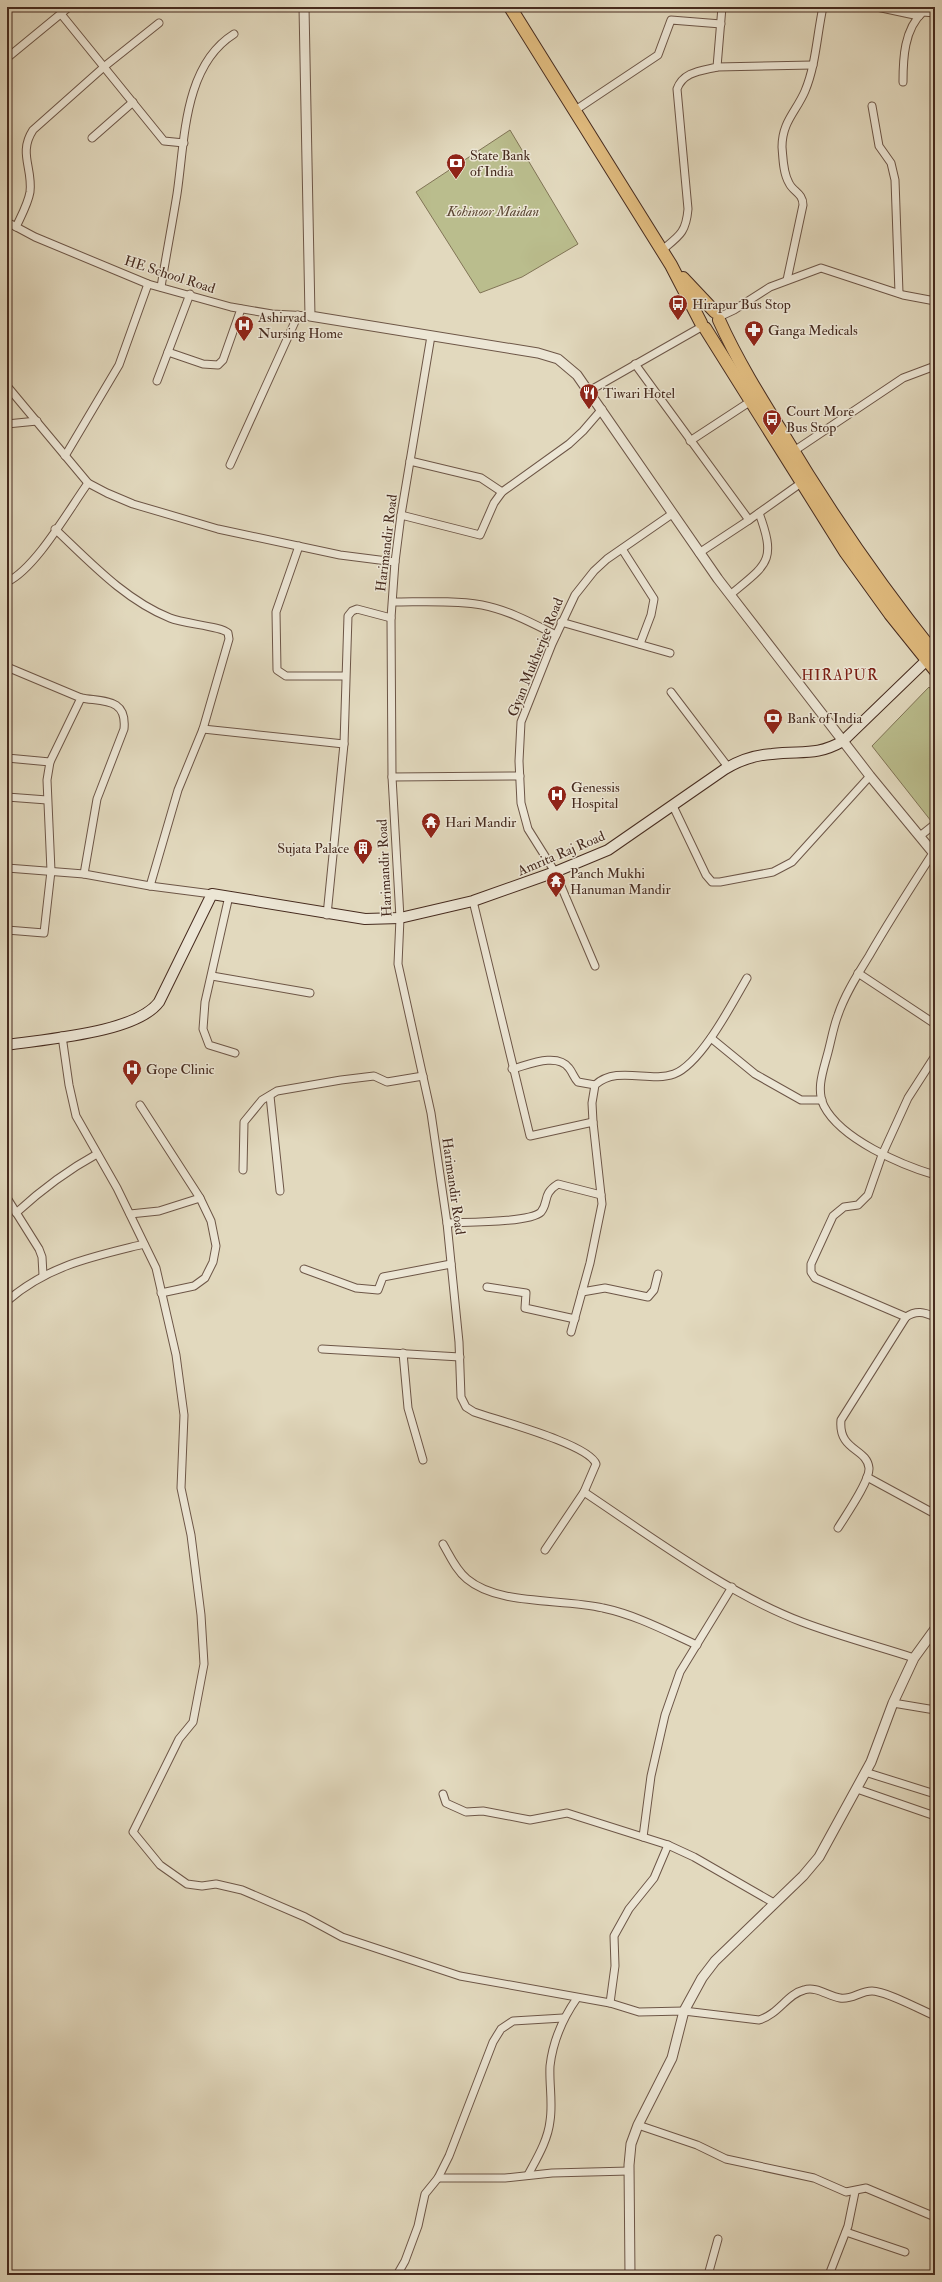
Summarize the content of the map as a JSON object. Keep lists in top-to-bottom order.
{
  "streets": {
    "main road": ["Amrita Raj Road"],
    "street": ["HE School Road", "Harimandir Road", "Gyan Mukherjee Road"]
  },
  "crossings": [
    ["Harimandir Road", "Amrita Raj Road"],
    ["Gyan Mukherjee Road", "Amrita Raj Road"]
  ],
  "districts": ["HIRAPUR"],
  "parks": ["Kohinoor Maidan"],
  "places": {
    "bank": ["State Bank of India", "Bank of India"],
    "bus stop": ["Hirapur Bus Stop", "Court More Bus Stop"],
    "hospital": ["Ashirvad Nursing Home", "Genessis Hospital", "Gope Clinic"],
    "pharmacy": ["Ganga Medicals"],
    "restaurant": ["Tiwari Hotel"],
    "temple": ["Hari Mandir", "Panch Mukhi Hanuman Mandir"],
    "building": ["Sujata Palace"]
  }
}
